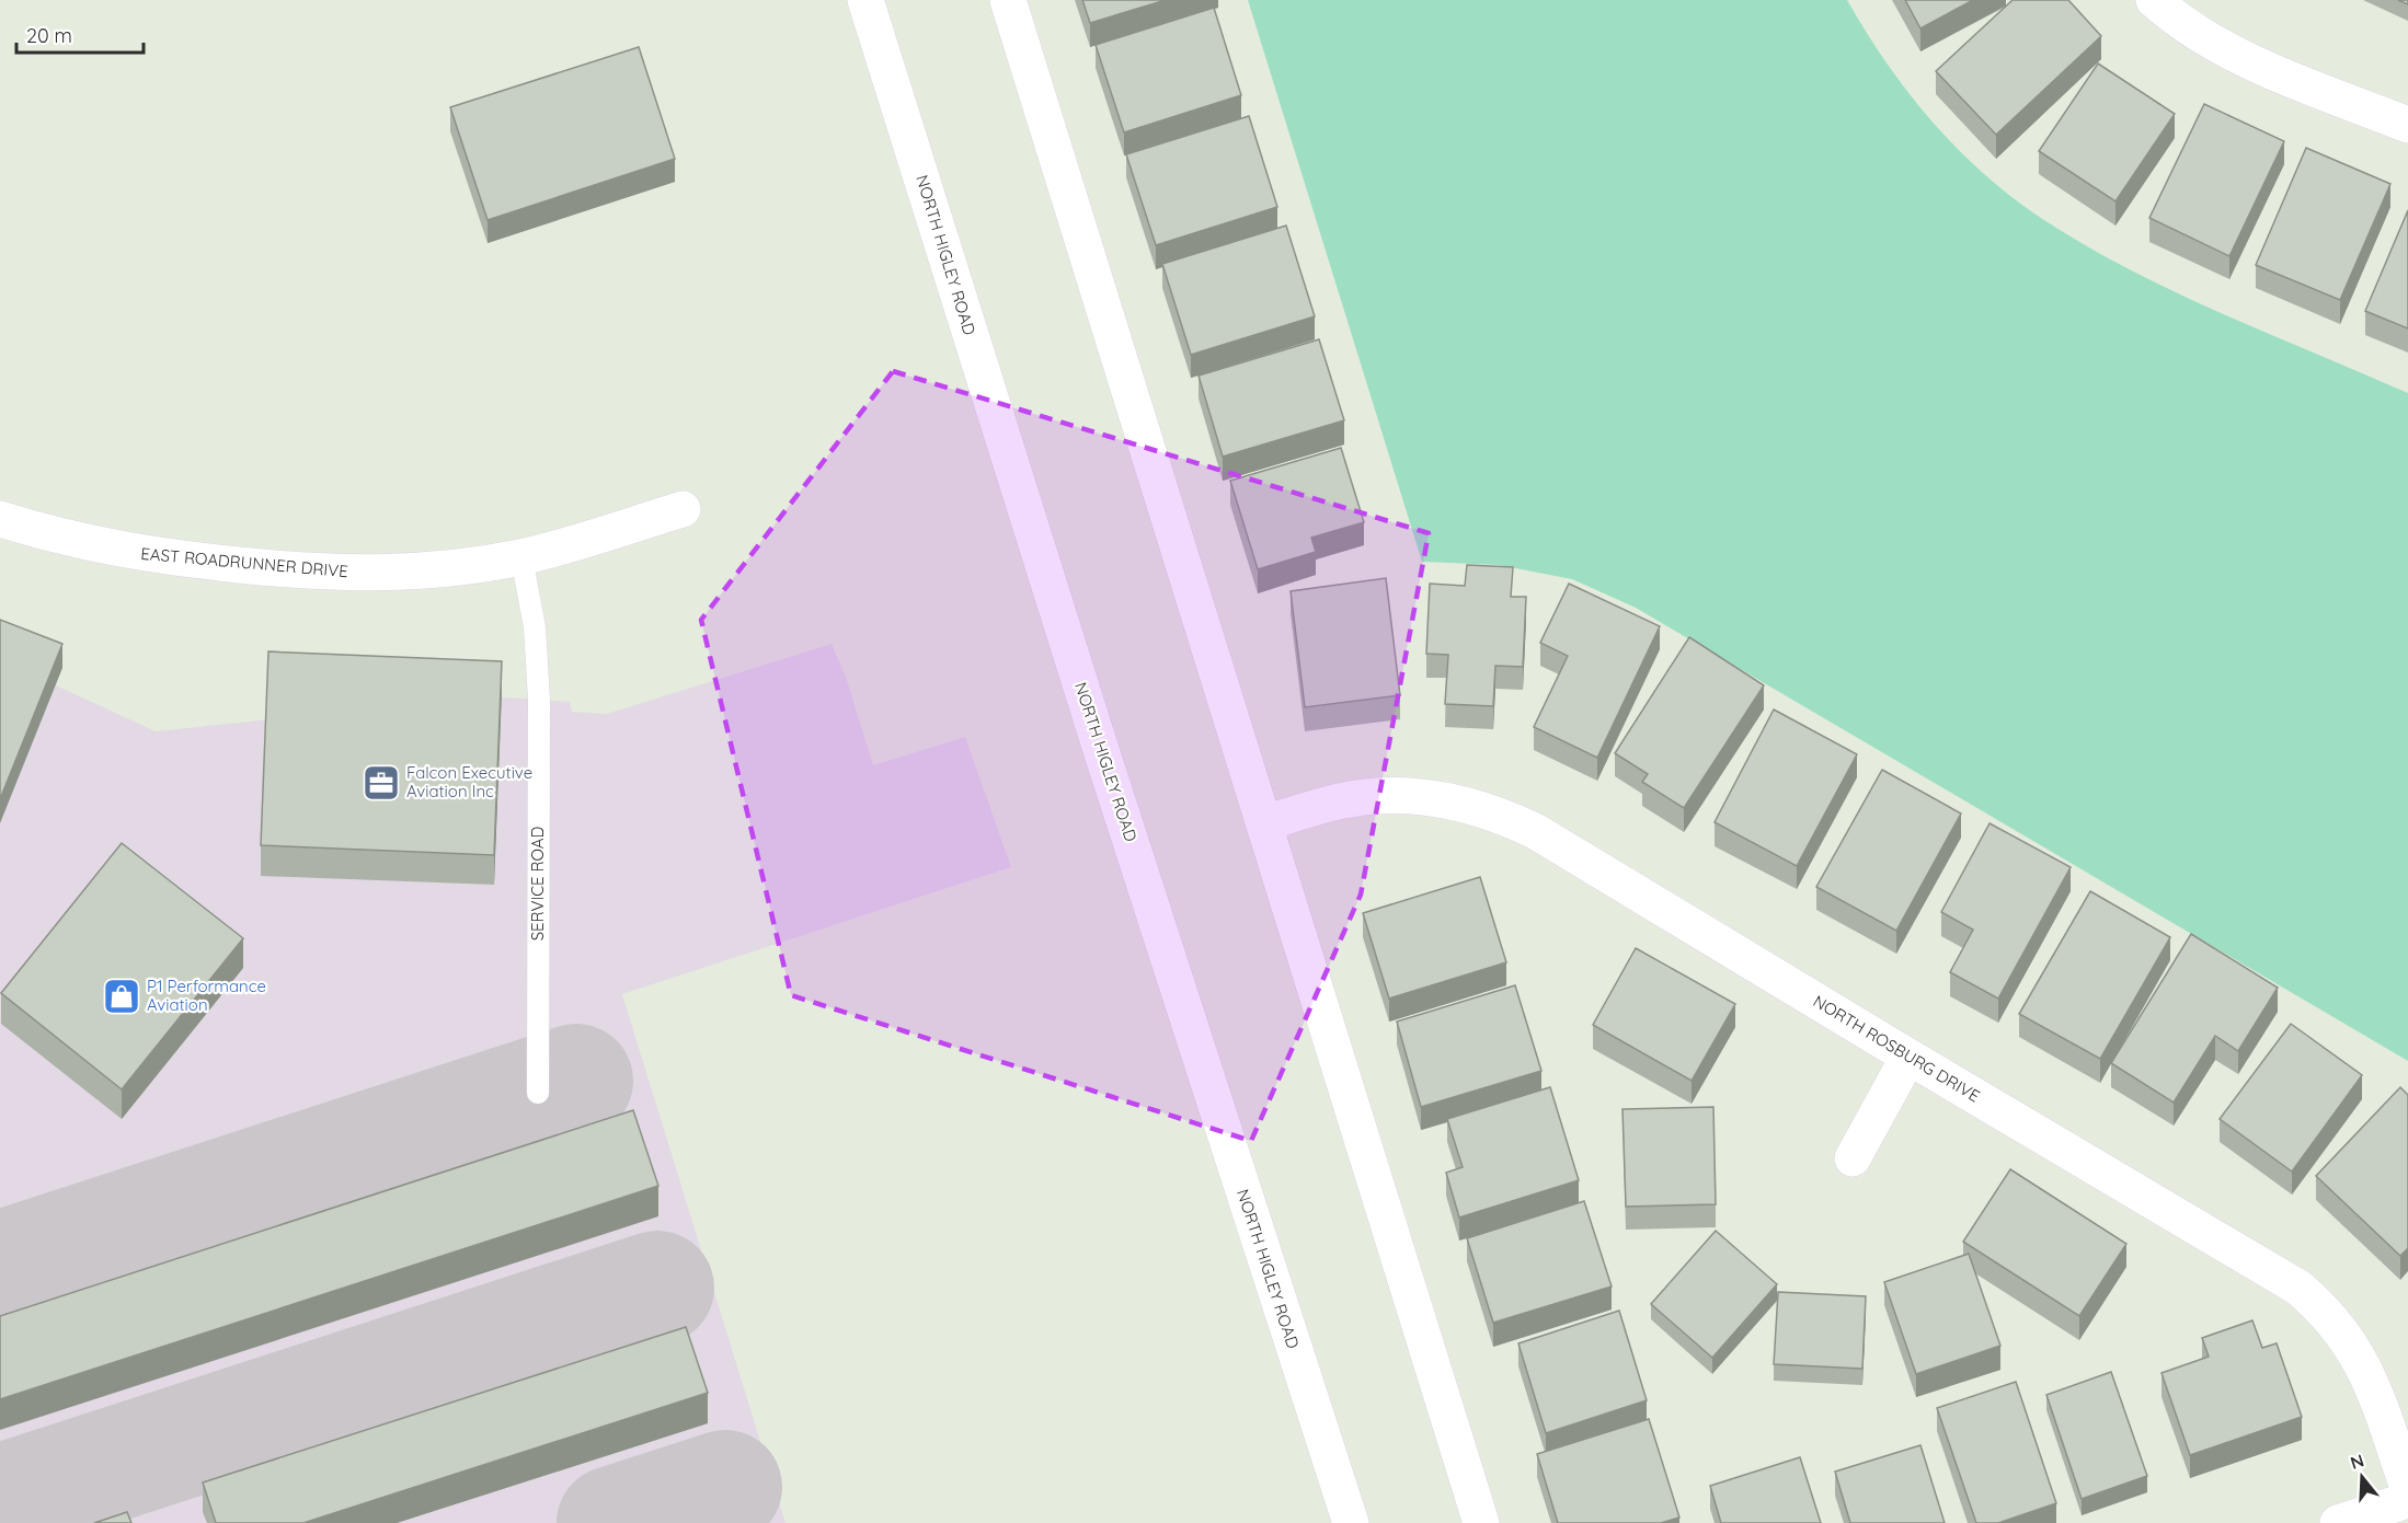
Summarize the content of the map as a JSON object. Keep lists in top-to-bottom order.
{
  "streets": {
    "street": ["NORTH HIGLEY ROAD", "EAST ROADRUNNER DRIVE", "NORTH ROSBURG DRIVE"],
    "lane": ["SERVICE ROAD"]
  },
  "crossings": [
    ["EAST ROADRUNNER DRIVE", "SERVICE ROAD"]
  ],
  "places": {
    "office": ["Falcon Executive Aviation Inc"],
    "shop": ["P1 Performance Aviation"]
  },
  "scale_bar": "20 m",
  "north": "top"
}
